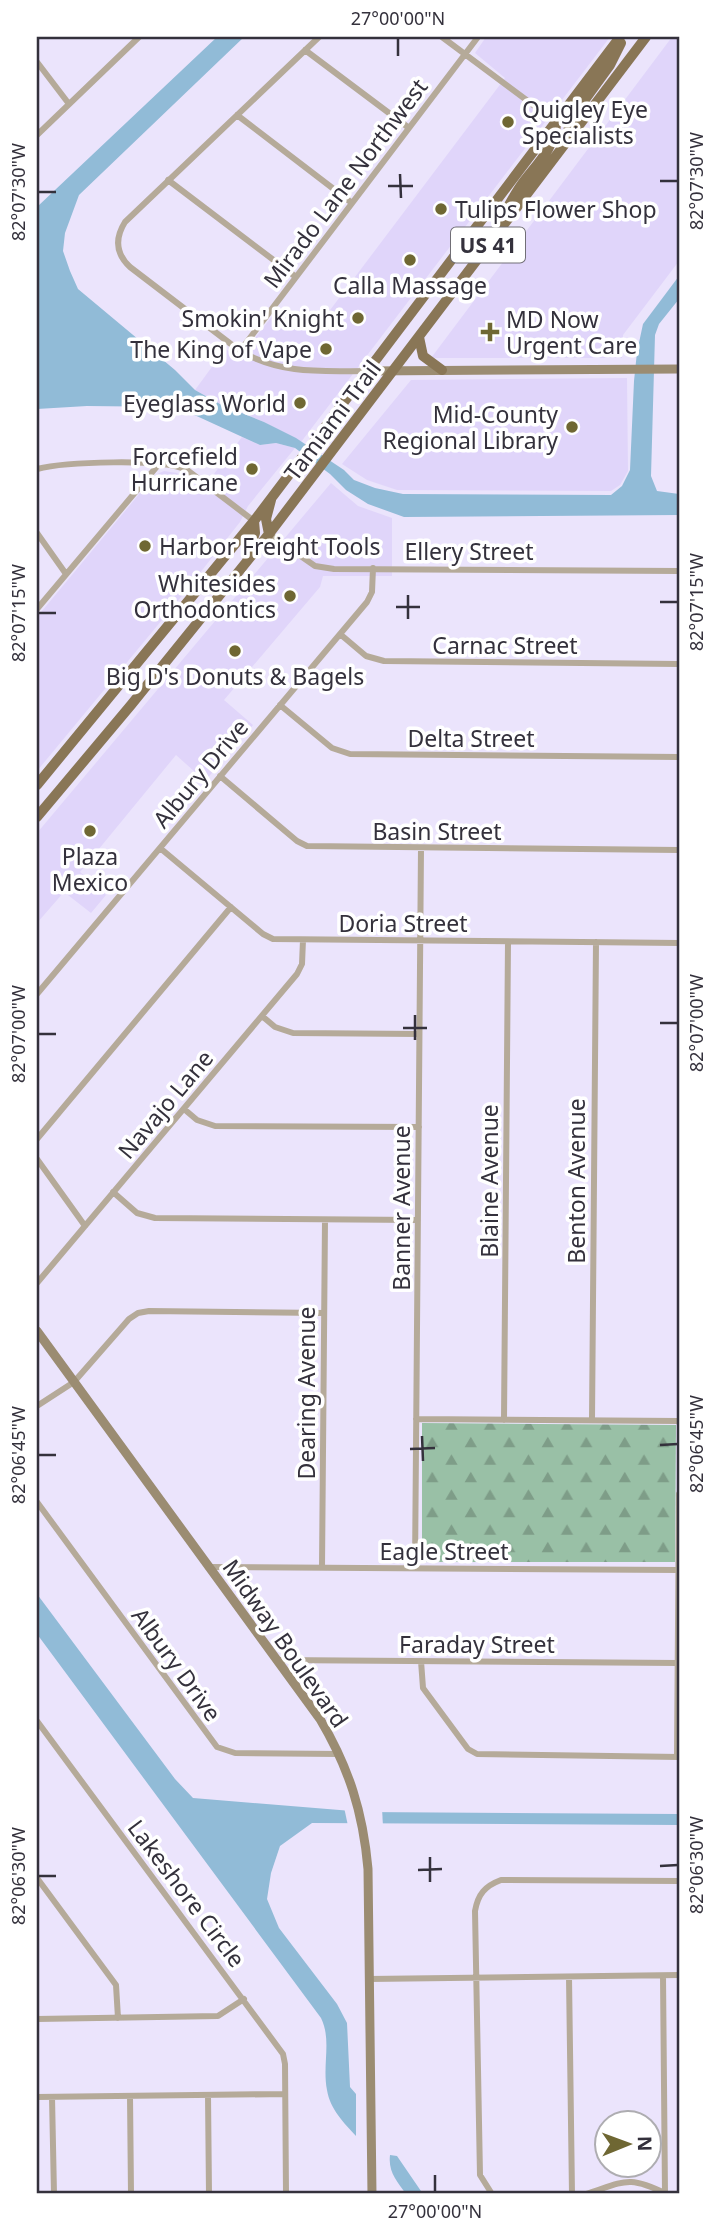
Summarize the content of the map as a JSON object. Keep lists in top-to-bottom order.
{
  "streets": {
    "main road": ["US 41", "Tamiami Trail"],
    "street": [
      "Mirado Lane Northwest",
      "Ellery Street",
      "Carnac Street",
      "Delta Street",
      "Albury Drive",
      "Basin Street",
      "Doria Street",
      "Navajo Lane",
      "Blaine Avenue",
      "Benton Avenue",
      "Banner Avenue",
      "Dearing Avenue",
      "Eagle Street",
      "Midway Boulevard",
      "Faraday Street",
      "Lakeshore Circle"
    ]
  },
  "crossings": [
    ["Tamiami Trail", "Ellery Street"],
    ["Ellery Street", "Albury Drive"],
    ["Carnac Street", "Albury Drive"],
    ["Delta Street", "Albury Drive"],
    ["Albury Drive", "Basin Street"],
    ["Albury Drive", "Doria Street"],
    ["Albury Drive", "Midway Boulevard"],
    ["Basin Street", "Banner Avenue"],
    ["Doria Street", "Navajo Lane"],
    ["Doria Street", "Blaine Avenue"],
    ["Doria Street", "Benton Avenue"],
    ["Doria Street", "Banner Avenue"],
    ["Banner Avenue", "Eagle Street"],
    ["Dearing Avenue", "Eagle Street"],
    ["Eagle Street", "Midway Boulevard"],
    ["Midway Boulevard", "Faraday Street"]
  ],
  "places": {
    "other": [
      "Quigley Eye Specialists",
      "Tulips Flower Shop",
      "Calla Massage",
      "Smokin' Knight",
      "The King of Vape",
      "Eyeglass World",
      "Mid-County Regional Library",
      "Forcefield Hurricane",
      "Harbor Freight Tools",
      "Whitesides Orthodontics",
      "Big D's Donuts & Bagels",
      "Plaza Mexico"
    ],
    "health": ["MD Now Urgent Care"]
  },
  "north": "right",
  "coordinates": [
    "27°00'00\"N",
    "82°07'30\"W",
    "82°07'15\"W",
    "82°07'00\"W",
    "82°06'45\"W",
    "82°06'30\"W"
  ]
}
